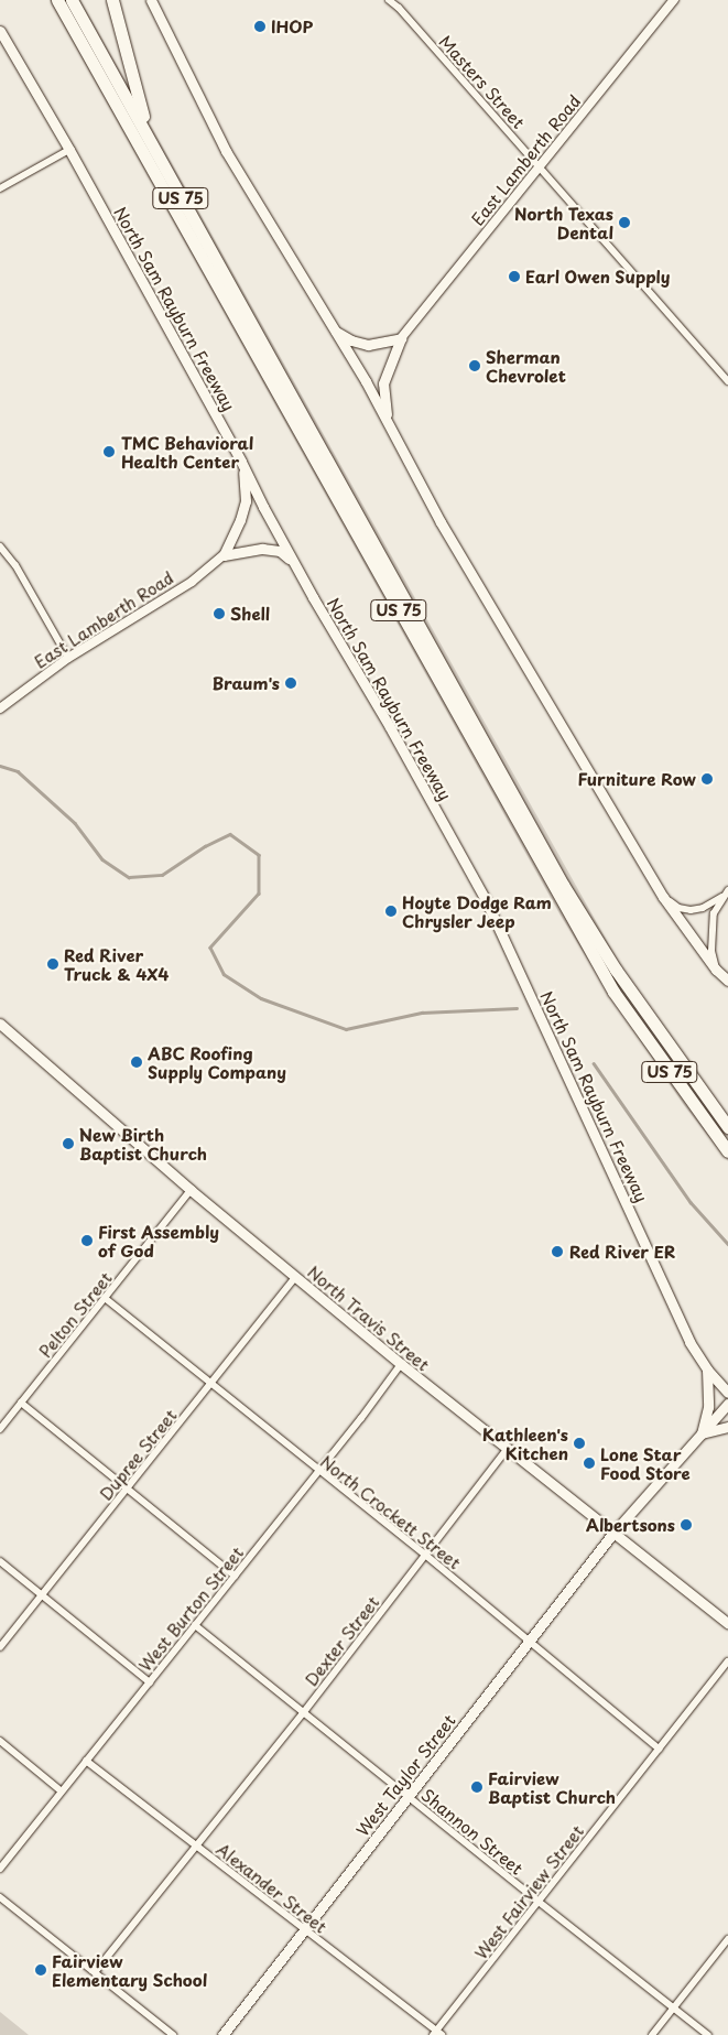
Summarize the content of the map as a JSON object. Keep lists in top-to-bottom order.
{
  "streets": {
    "highway": ["US 75"],
    "main road": ["North Sam Rayburn Freeway", "North Travis Street", "West Taylor Street"],
    "street": [
      "Masters Street",
      "East Lamberth Road",
      "Pelton Street",
      "Dupree Street",
      "North Crockett Street",
      "West Burton Street",
      "Dexter Street",
      "Shannon Street",
      "Alexander Street",
      "West Fairview Street"
    ]
  },
  "crossings": [
    ["Masters Street", "East Lamberth Road"],
    ["Pelton Street", "North Travis Street"],
    ["Pelton Street", "North Crockett Street"],
    ["North Travis Street", "Dupree Street"],
    ["North Travis Street", "West Burton Street"],
    ["North Travis Street", "Dexter Street"],
    ["North Travis Street", "West Taylor Street"],
    ["Dupree Street", "North Crockett Street"],
    ["North Crockett Street", "West Burton Street"],
    ["North Crockett Street", "Dexter Street"],
    ["North Crockett Street", "West Taylor Street"],
    ["North Crockett Street", "West Fairview Street"],
    ["West Burton Street", "Shannon Street"],
    ["West Burton Street", "Alexander Street"],
    ["Dexter Street", "Shannon Street"],
    ["Dexter Street", "Alexander Street"],
    ["West Taylor Street", "Shannon Street"],
    ["West Taylor Street", "Alexander Street"],
    ["Shannon Street", "West Fairview Street"],
    ["Alexander Street", "West Fairview Street"]
  ],
  "places": [
    "IHOP",
    "North Texas Dental",
    "Earl Owen Supply",
    "Sherman Chevrolet",
    "TMC Behavioral Health Center",
    "Shell",
    "Braum's",
    "Furniture Row",
    "Hoyte Dodge Ram Chrysler Jeep",
    "Red River Truck & 4X4",
    "ABC Roofing Supply Company",
    "New Birth Baptist Church",
    "First Assembly of God",
    "Red River ER",
    "Kathleen's Kitchen",
    "Lone Star Food Store",
    "Albertsons",
    "Fairview Baptist Church",
    "Fairview Elementary School"
  ]
}
